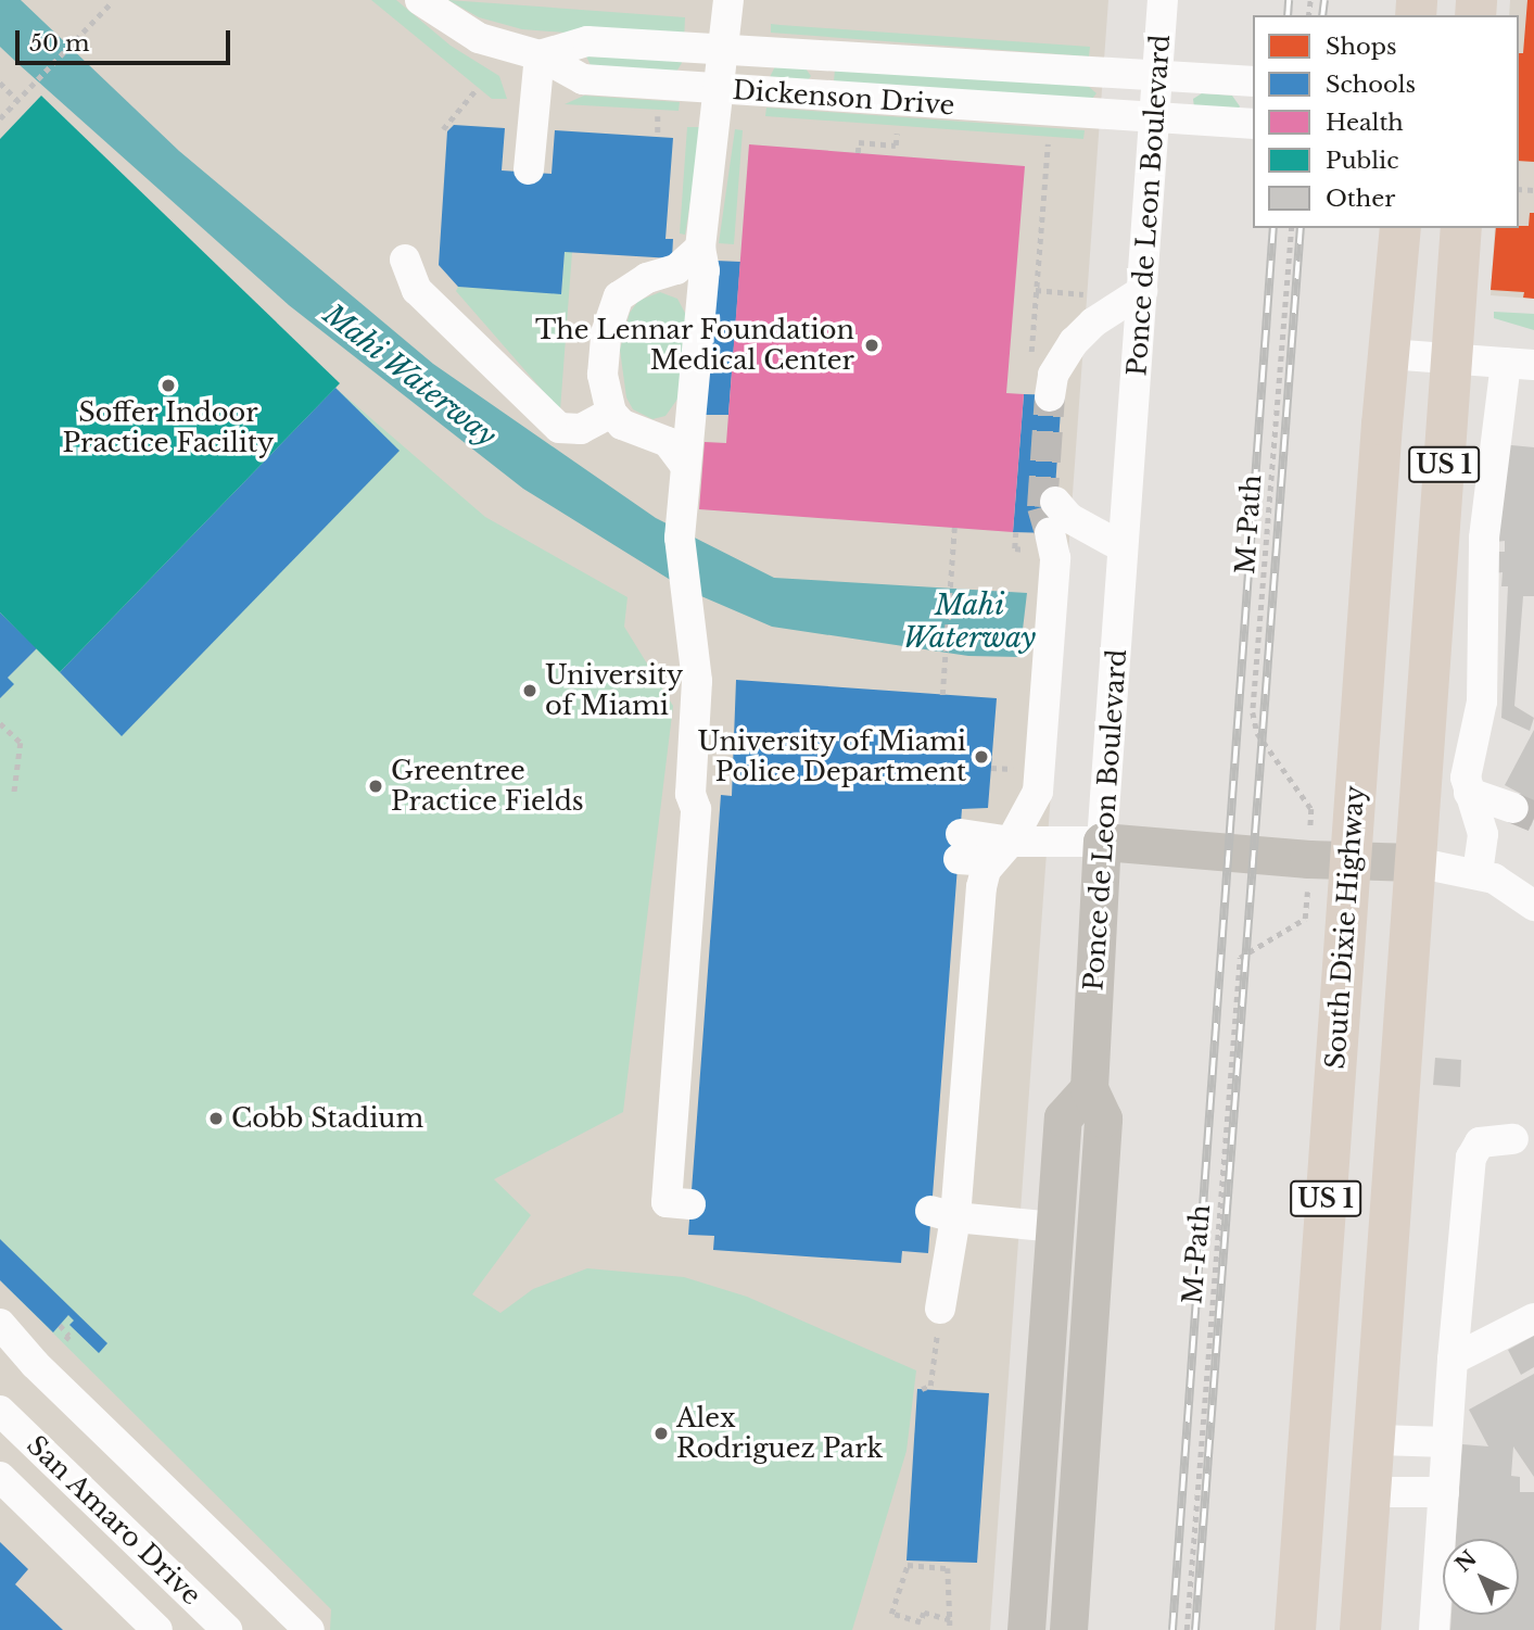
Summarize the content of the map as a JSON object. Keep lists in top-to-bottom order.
{
  "streets": {
    "highway": ["US 1", "South Dixie Highway"],
    "main road": ["Ponce de Leon Boulevard"],
    "street": ["Dickenson Drive", "San Amaro Drive"],
    "path": ["M-Path"]
  },
  "crossings": [
    ["Dickenson Drive", "Ponce de Leon Boulevard"]
  ],
  "water": ["Mahi Waterway"],
  "places": [
    "The Lennar Foundation Medical Center",
    "Soffer Indoor Practice Facility",
    "University of Miami",
    "University of Miami Police Department",
    "Greentree Practice Fields",
    "Cobb Stadium",
    "Alex Rodriguez Park"
  ],
  "legend": [
    "Shops",
    "Schools",
    "Health",
    "Public",
    "Other"
  ],
  "scale_bar": "50 m",
  "north": "top left"
}
